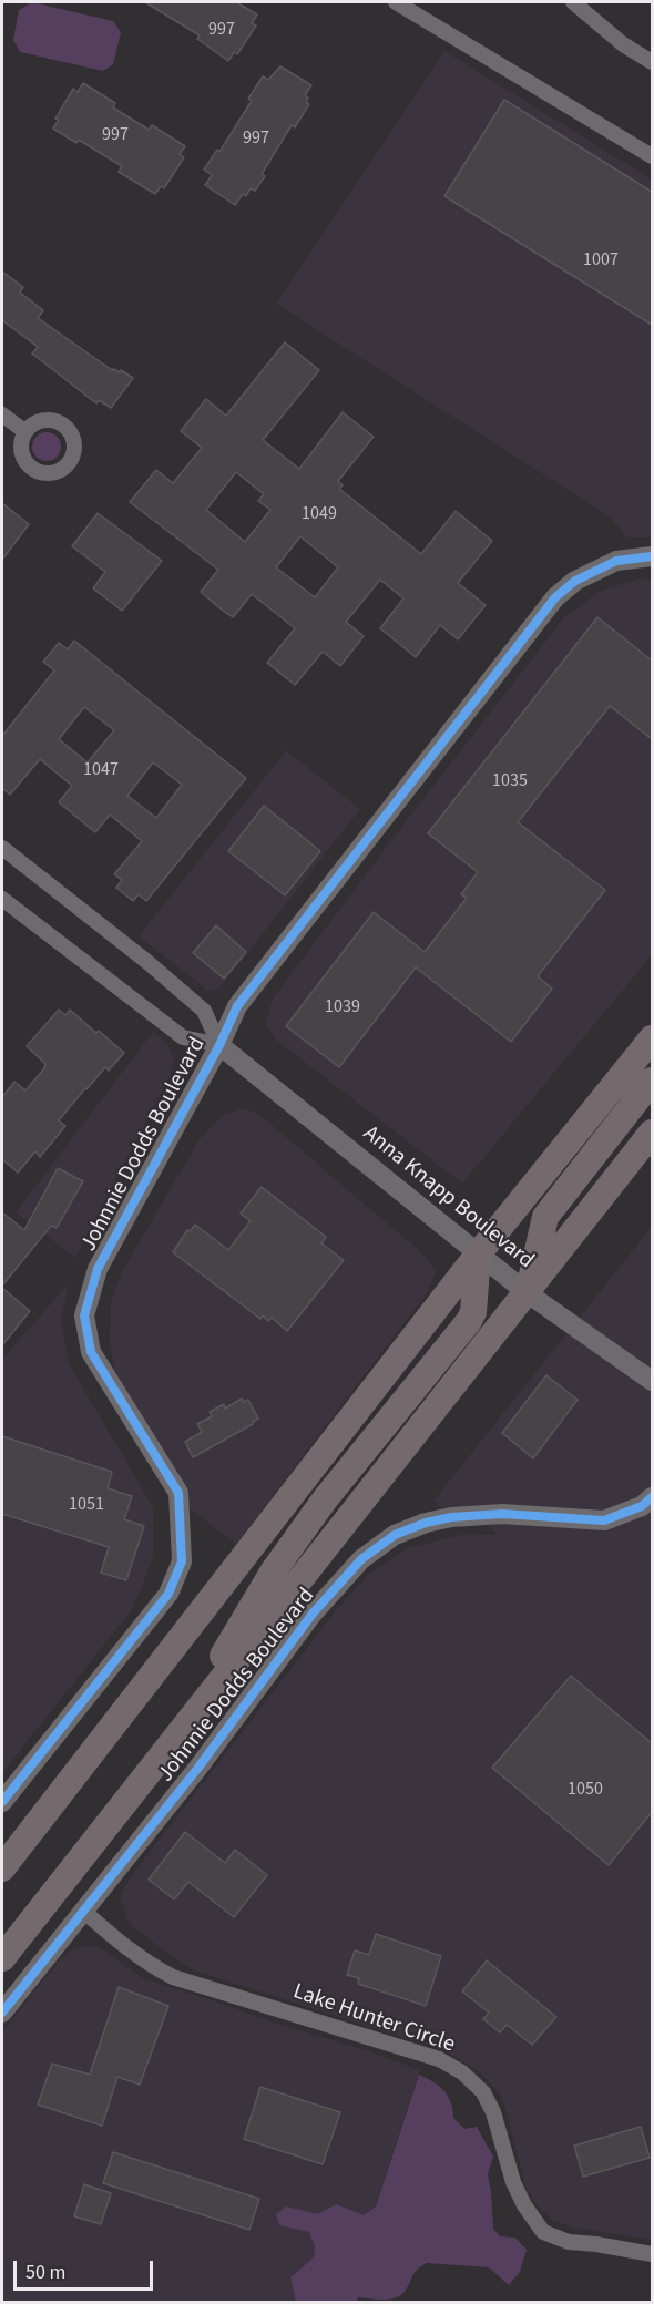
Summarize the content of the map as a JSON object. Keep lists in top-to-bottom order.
{
  "streets": {
    "highway": ["Johnnie Dodds Boulevard"],
    "street": ["Anna Knapp Boulevard", "Lake Hunter Circle"]
  },
  "crossings": [
    ["Johnnie Dodds Boulevard", "Anna Knapp Boulevard"],
    ["Johnnie Dodds Boulevard", "Lake Hunter Circle"]
  ],
  "house_numbers": [
    "997",
    "997",
    "997",
    "1007",
    "1049",
    "1047",
    "1035",
    "1039",
    "1051",
    "1050"
  ],
  "scale_bar": "50 m"
}
